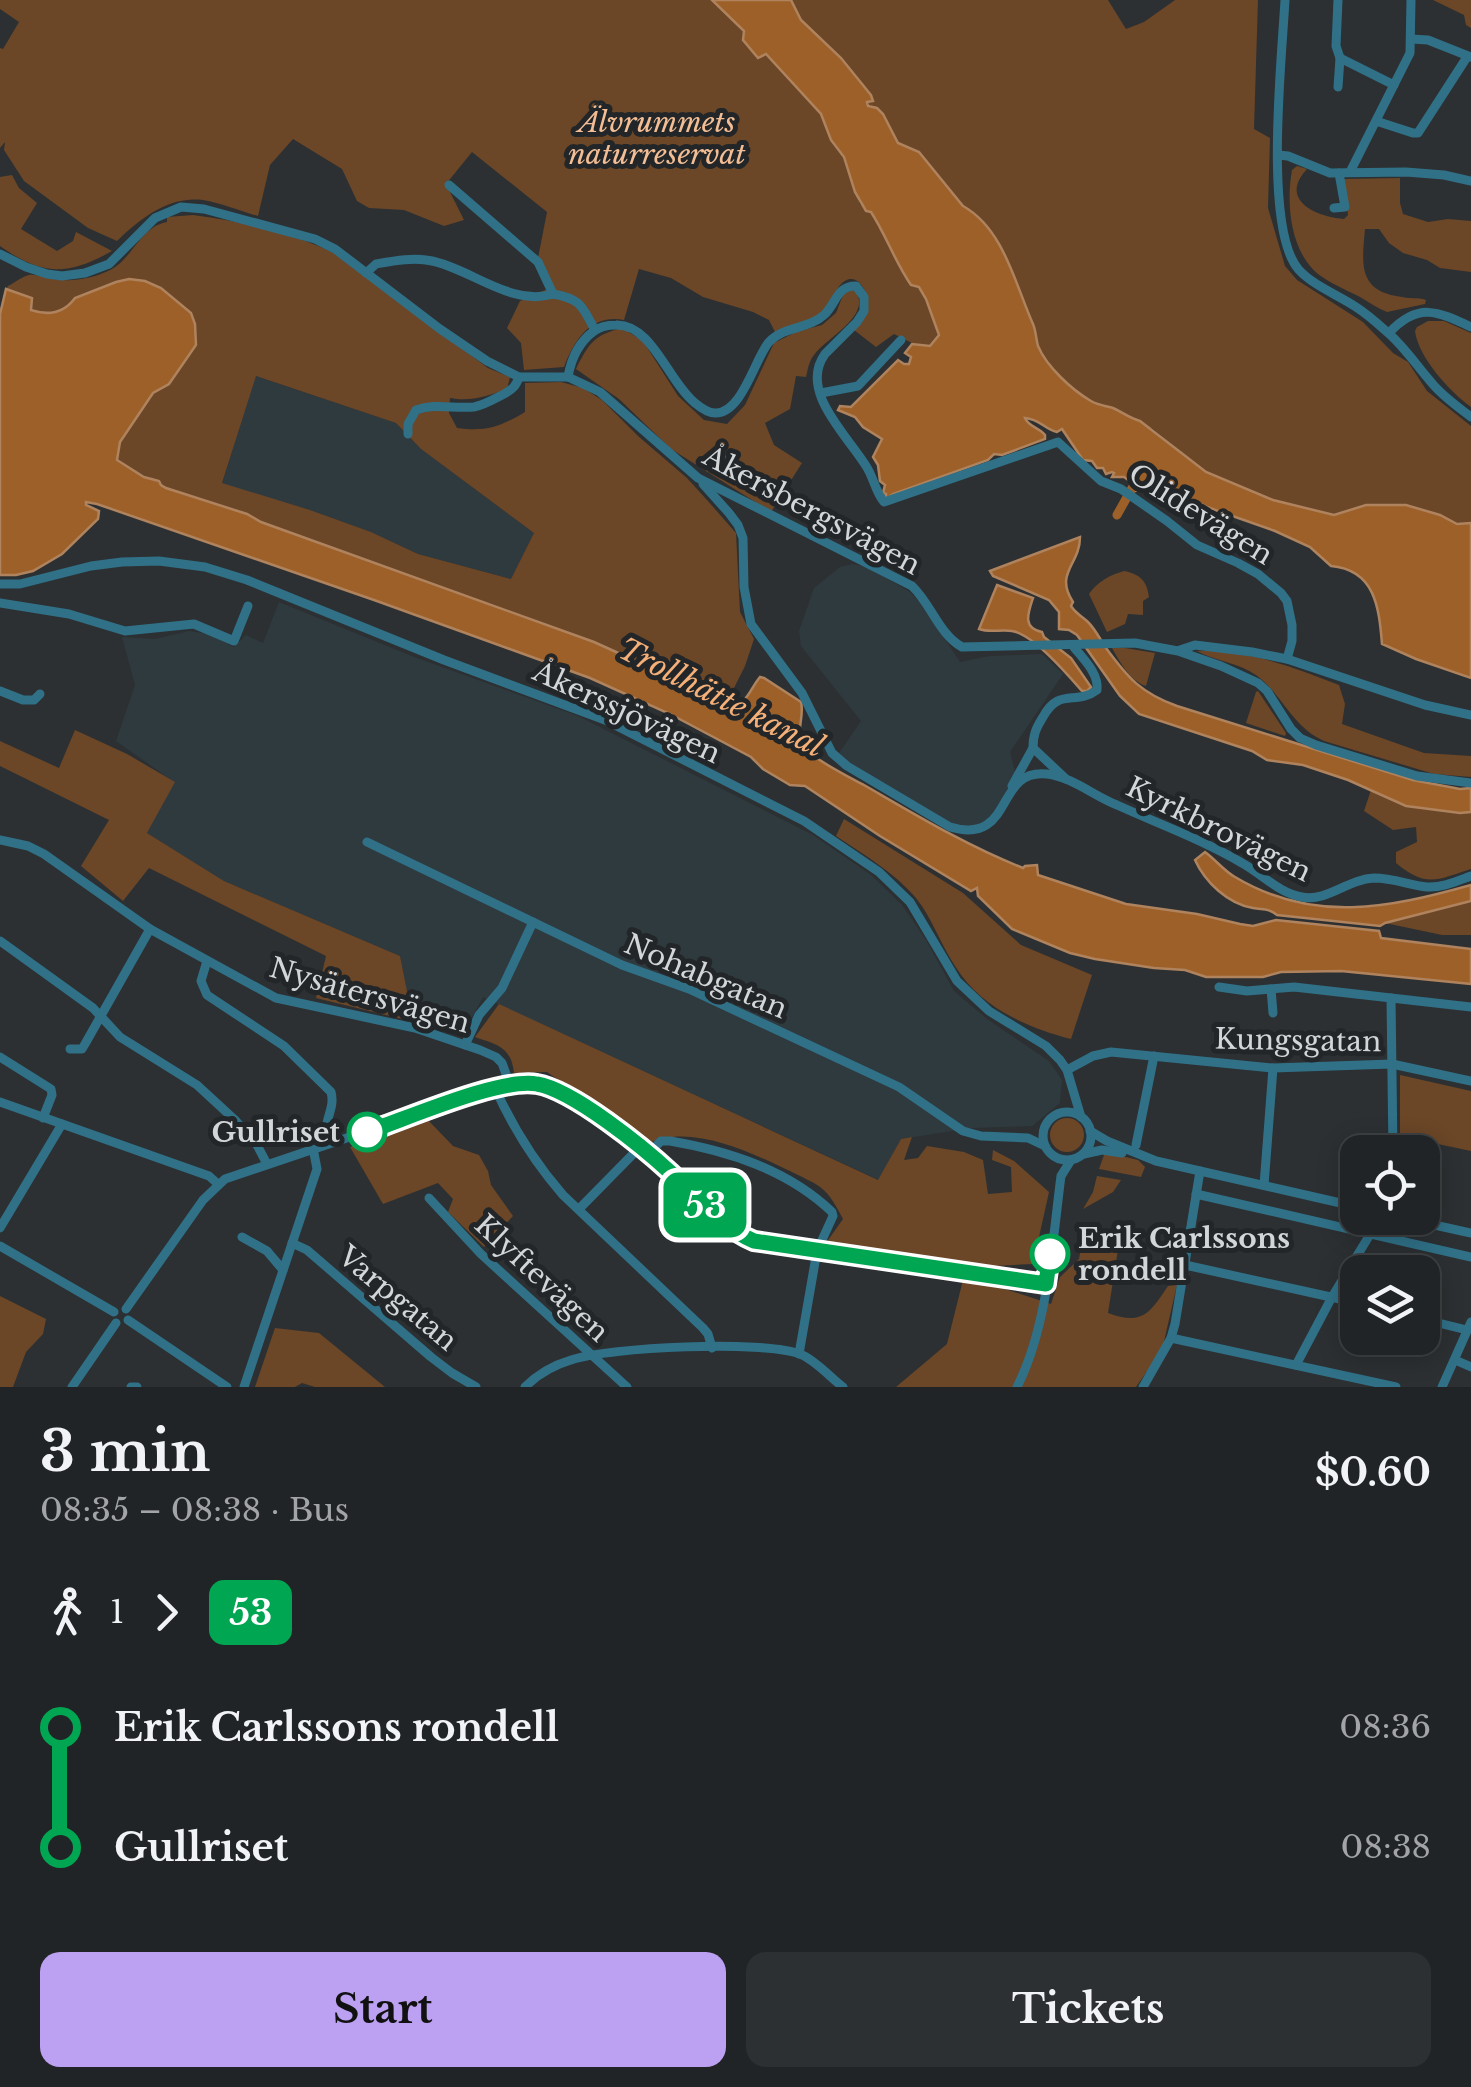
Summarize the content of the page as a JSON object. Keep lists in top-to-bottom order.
{
  "streets": {
    "street": [
      "Åkersbergsvägen",
      "Olidevägen",
      "Åkerssjövägen",
      "Kyrkbrovägen",
      "Nohabgatan",
      "Nysätersvägen",
      "Kungsgatan",
      "Klyftevägen",
      "Varpgatan"
    ]
  },
  "crossings": [
    ["Åkerssjövägen", "Kungsgatan"]
  ],
  "water": ["Trollhätte kanal"],
  "parks": ["Älvrummets naturreservat"],
  "places": ["Gullriset", "Erik Carlssons rondell"],
  "lines": ["bus line 53"],
  "page": {
    "on_map": "53",
    "heading": ["3 min", "08:35 – 08:38 · Bus", "$0.60"],
    "legs": ["1", "53"],
    "list": [
      {
        "name": "Erik Carlssons rondell",
        "value": "08:36"
      },
      {
        "name": "Gullriset",
        "value": "08:38"
      }
    ],
    "buttons": ["Start", "Tickets"]
  }
}
